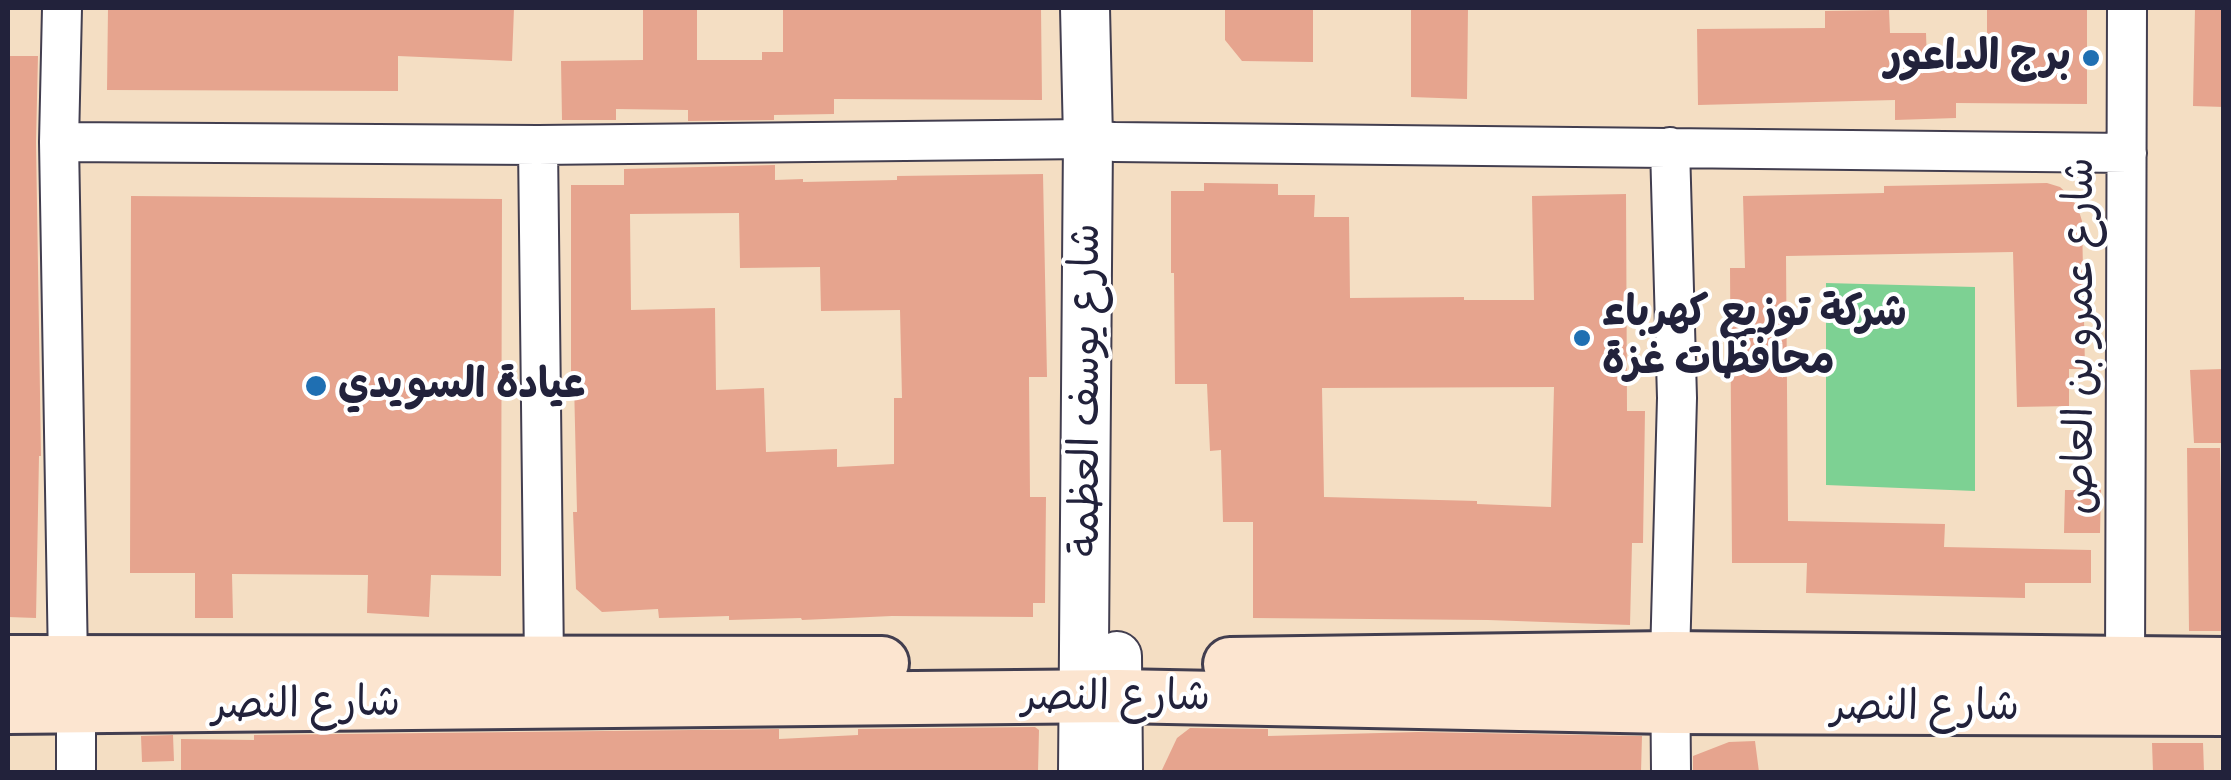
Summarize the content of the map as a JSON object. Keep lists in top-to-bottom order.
{
  "streets": {
    "main road": ["شارع النصر"],
    "street": ["شارع عمرو بن العاص", "شارع يوسف العظمة"]
  },
  "crossings": [
    ["شارع عمرو بن العاص", "شارع النصر"],
    ["شارع يوسف العظمة", "شارع النصر"]
  ],
  "places": ["برج الداعور", "شركة توزيع كهرباء محافظات غزة", "عيادة السويدي"]
}
